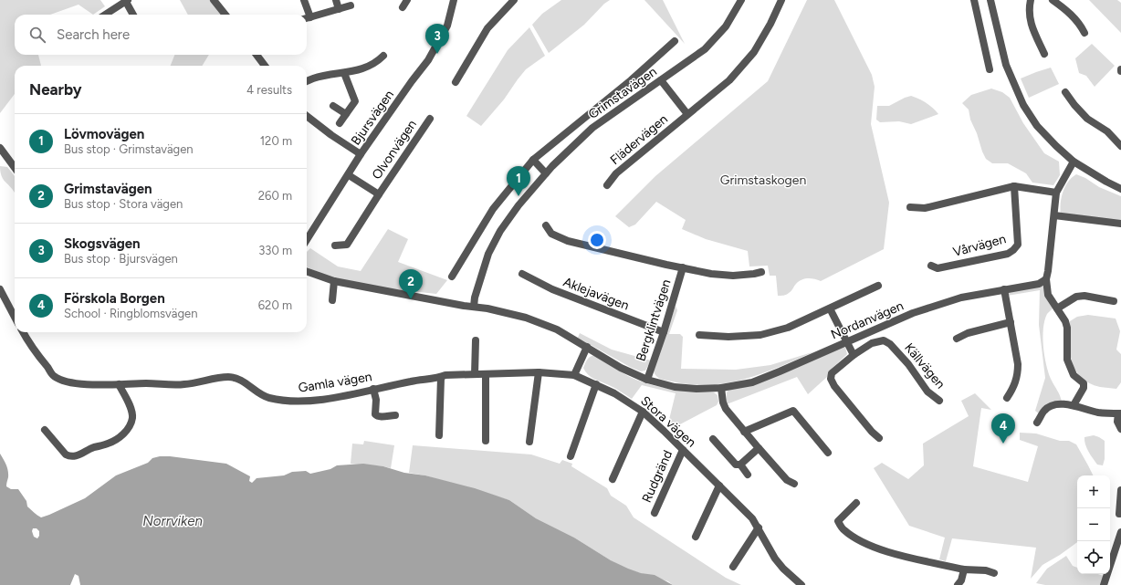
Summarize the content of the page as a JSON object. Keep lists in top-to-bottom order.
{
  "streets": {
    "street": [
      "Grimstavägen",
      "Bjursvägen",
      "Flädervägen",
      "Olvonvägen",
      "Vårvägen",
      "Aklejavägen",
      "Bergklintvägen",
      "Nordanvägen",
      "Källvägen",
      "Gamla vägen",
      "Stora vägen",
      "Rudgränd"
    ]
  },
  "crossings": [
    ["Grimstavägen", "Flädervägen"],
    ["Bjursvägen", "Olvonvägen"],
    ["Aklejavägen", "Bergklintvägen"],
    ["Bergklintvägen", "Nordanvägen"],
    ["Gamla vägen", "Stora vägen"],
    ["Stora vägen", "Rudgränd"]
  ],
  "water": ["Norrviken"],
  "parks": ["Grimstaskogen"],
  "page": {
    "search": "Search here",
    "pins": [
      "3",
      "1",
      "2",
      "4"
    ],
    "heading": ["Nearby", "4 results"],
    "list": [
      {
        "mark": "1",
        "name": "Lövmovägen",
        "note": "Bus stop · Grimstavägen",
        "value": "120 m"
      },
      {
        "mark": "2",
        "name": "Grimstavägen",
        "note": "Bus stop · Stora vägen",
        "value": "260 m"
      },
      {
        "mark": "3",
        "name": "Skogsvägen",
        "note": "Bus stop · Bjursvägen",
        "value": "330 m"
      },
      {
        "mark": "4",
        "name": "Förskola Borgen",
        "note": "School · Ringblomsvägen",
        "value": "620 m"
      }
    ],
    "map_buttons": ["+", "−"]
  }
}
